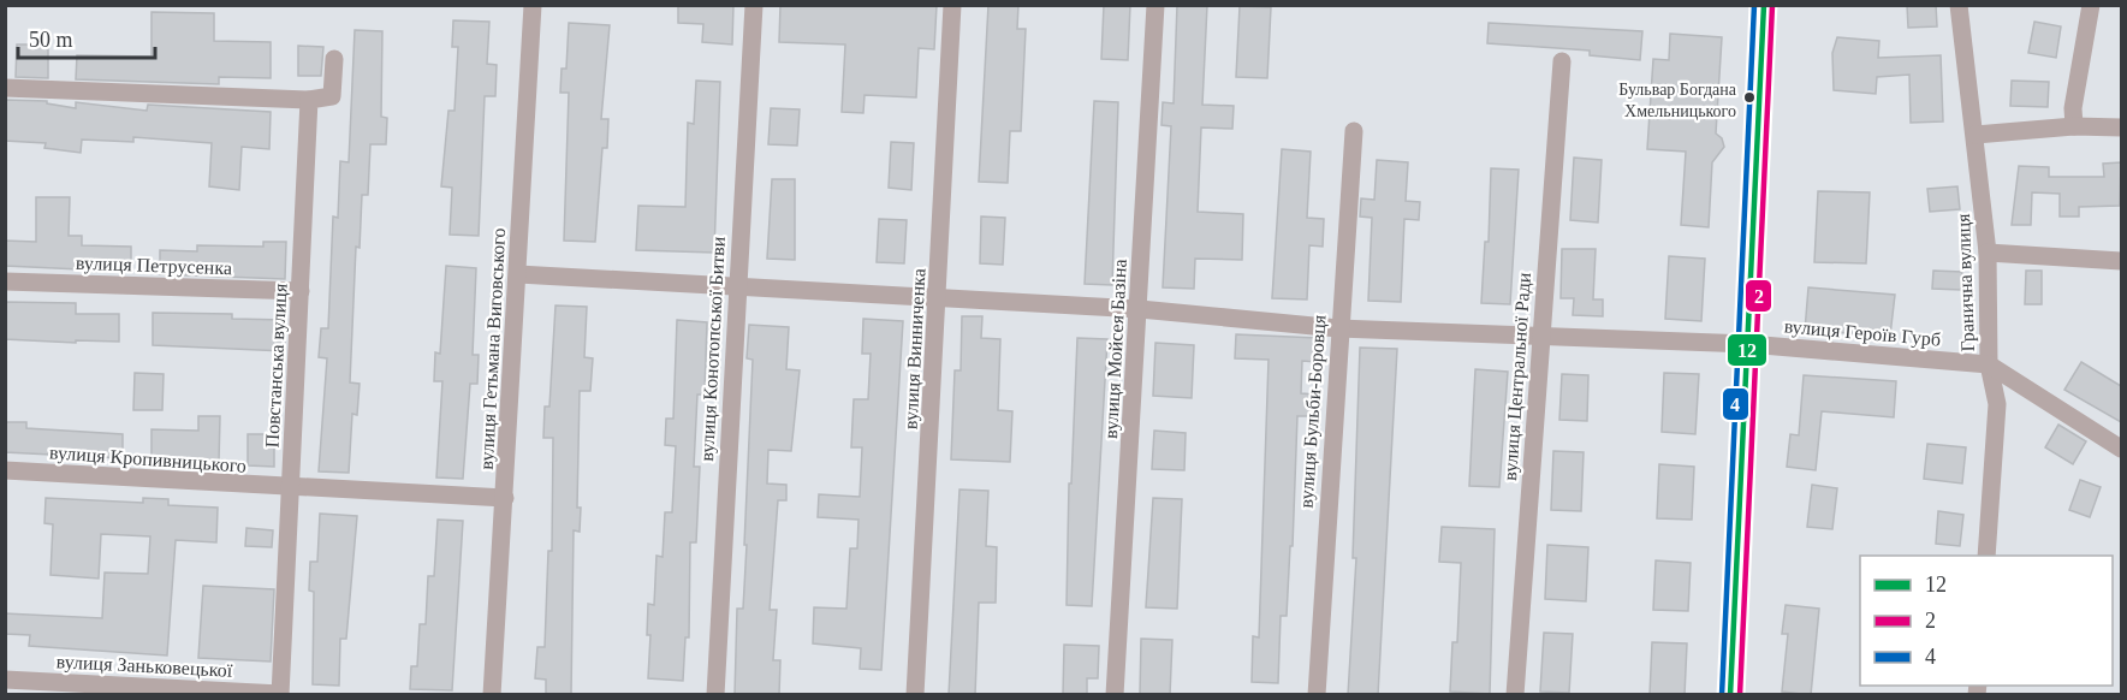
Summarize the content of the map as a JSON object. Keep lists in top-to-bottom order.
{
  "streets": {
    "street": [
      "вулиця Петрусенка",
      "Гранична вулиця",
      "вулиця Героїв Гурб",
      "вулиця Гетьмана Виговського",
      "вулиця Конотопської Битви",
      "вулиця Винниченка",
      "вулиця Мойсея Базіна",
      "Повстанська вулиця",
      "вулиця Центральної Ради",
      "вулиця Бульби-Боровця",
      "вулиця Кропивницького",
      "вулиця Заньковецької"
    ]
  },
  "crossings": [
    ["вулиця Петрусенка", "Повстанська вулиця"],
    ["Гранична вулиця", "вулиця Героїв Гурб"],
    ["вулиця Героїв Гурб", "вулиця Гетьмана Виговського"],
    ["вулиця Героїв Гурб", "вулиця Конотопської Битви"],
    ["вулиця Героїв Гурб", "вулиця Винниченка"],
    ["вулиця Героїв Гурб", "вулиця Мойсея Базіна"],
    ["вулиця Героїв Гурб", "вулиця Центральної Ради"],
    ["вулиця Героїв Гурб", "вулиця Бульби-Боровця"],
    ["вулиця Гетьмана Виговського", "вулиця Кропивницького"],
    ["Повстанська вулиця", "вулиця Кропивницького"],
    ["Повстанська вулиця", "вулиця Заньковецької"]
  ],
  "places": ["Бульвар Богдана Хмельницького"],
  "lines": ["transit line 12", "transit line 2", "transit line 4"],
  "legend": ["12", "2", "4"],
  "scale_bar": "50 m"
}
